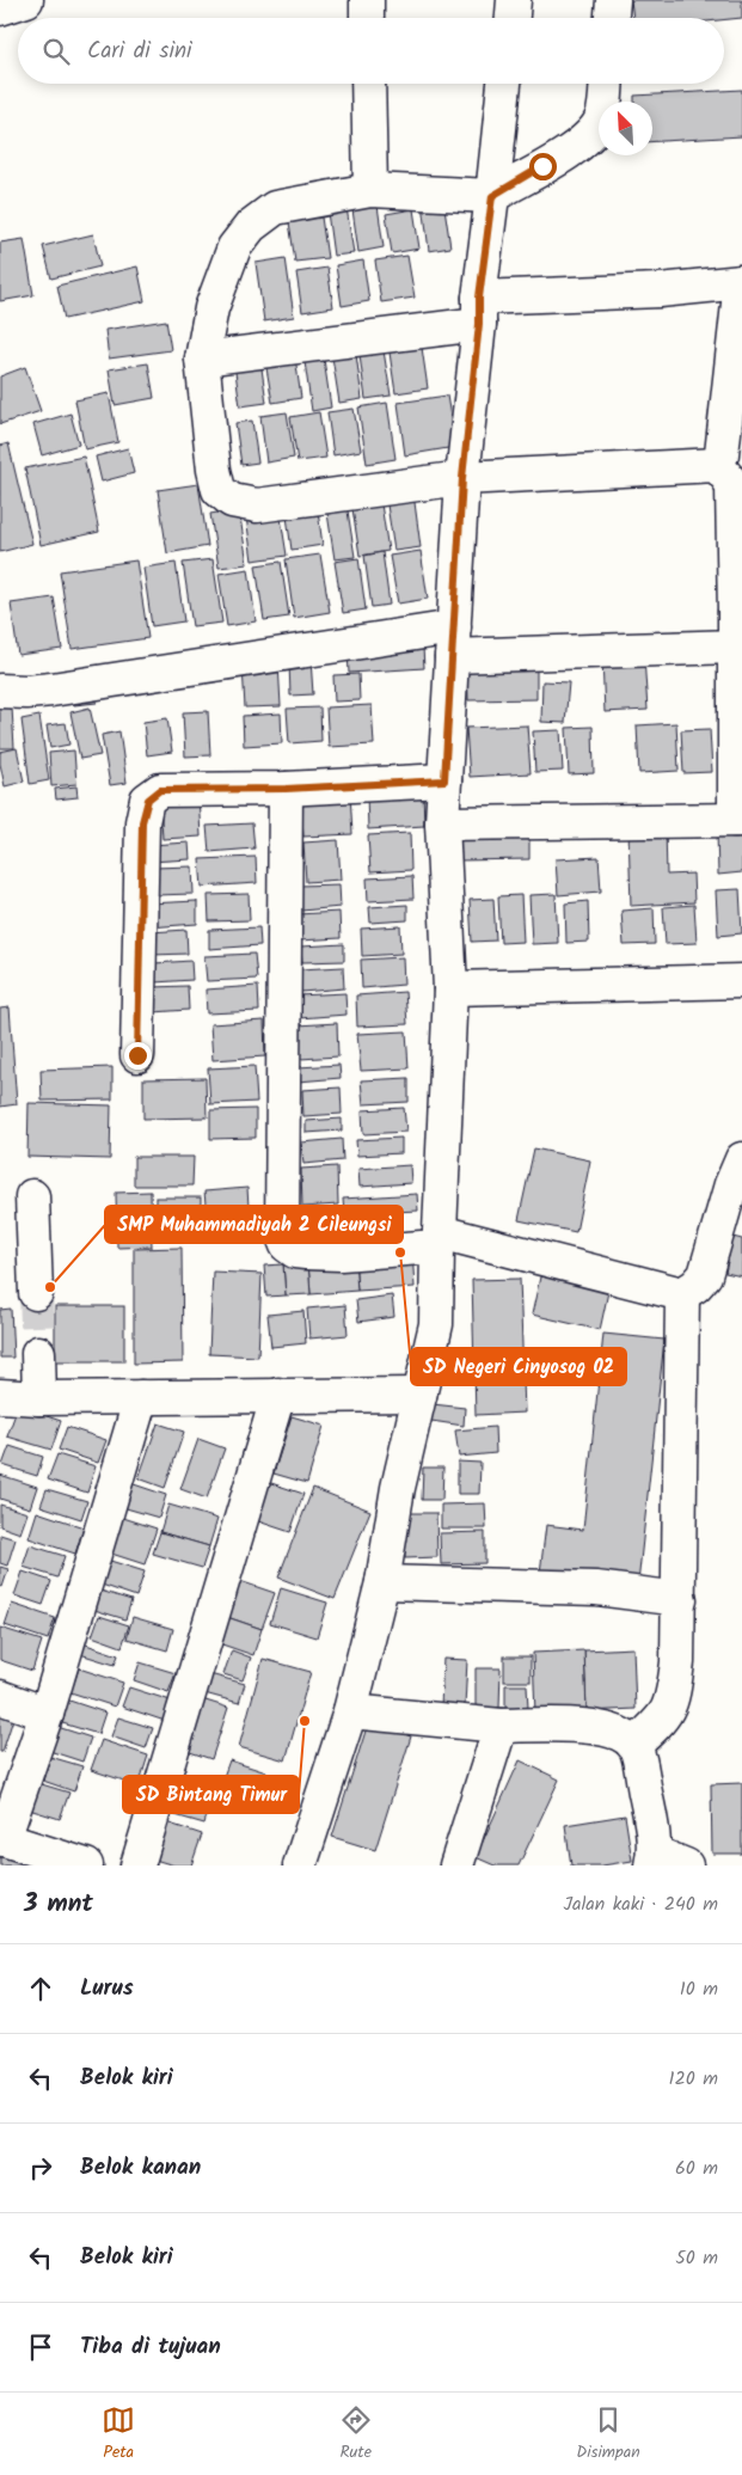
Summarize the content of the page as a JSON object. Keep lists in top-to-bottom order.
{
  "places": ["SD Negeri Cinyosog 02", "SMP Muhammadiyah 2 Cileungsi", "SD Bintang Timur"],
  "north": "top left",
  "page": {
    "search": "Cari di sini",
    "heading": ["3 mnt", "Jalan kaki · 240 m"],
    "list": [
      ["Lurus", "10 m"],
      ["Belok kiri", "120 m"],
      ["Belok kanan", "60 m"],
      ["Belok kiri", "50 m"],
      "Tiba di tujuan"
    ],
    "nav": ["Peta", "Rute", "Disimpan"]
  }
}
